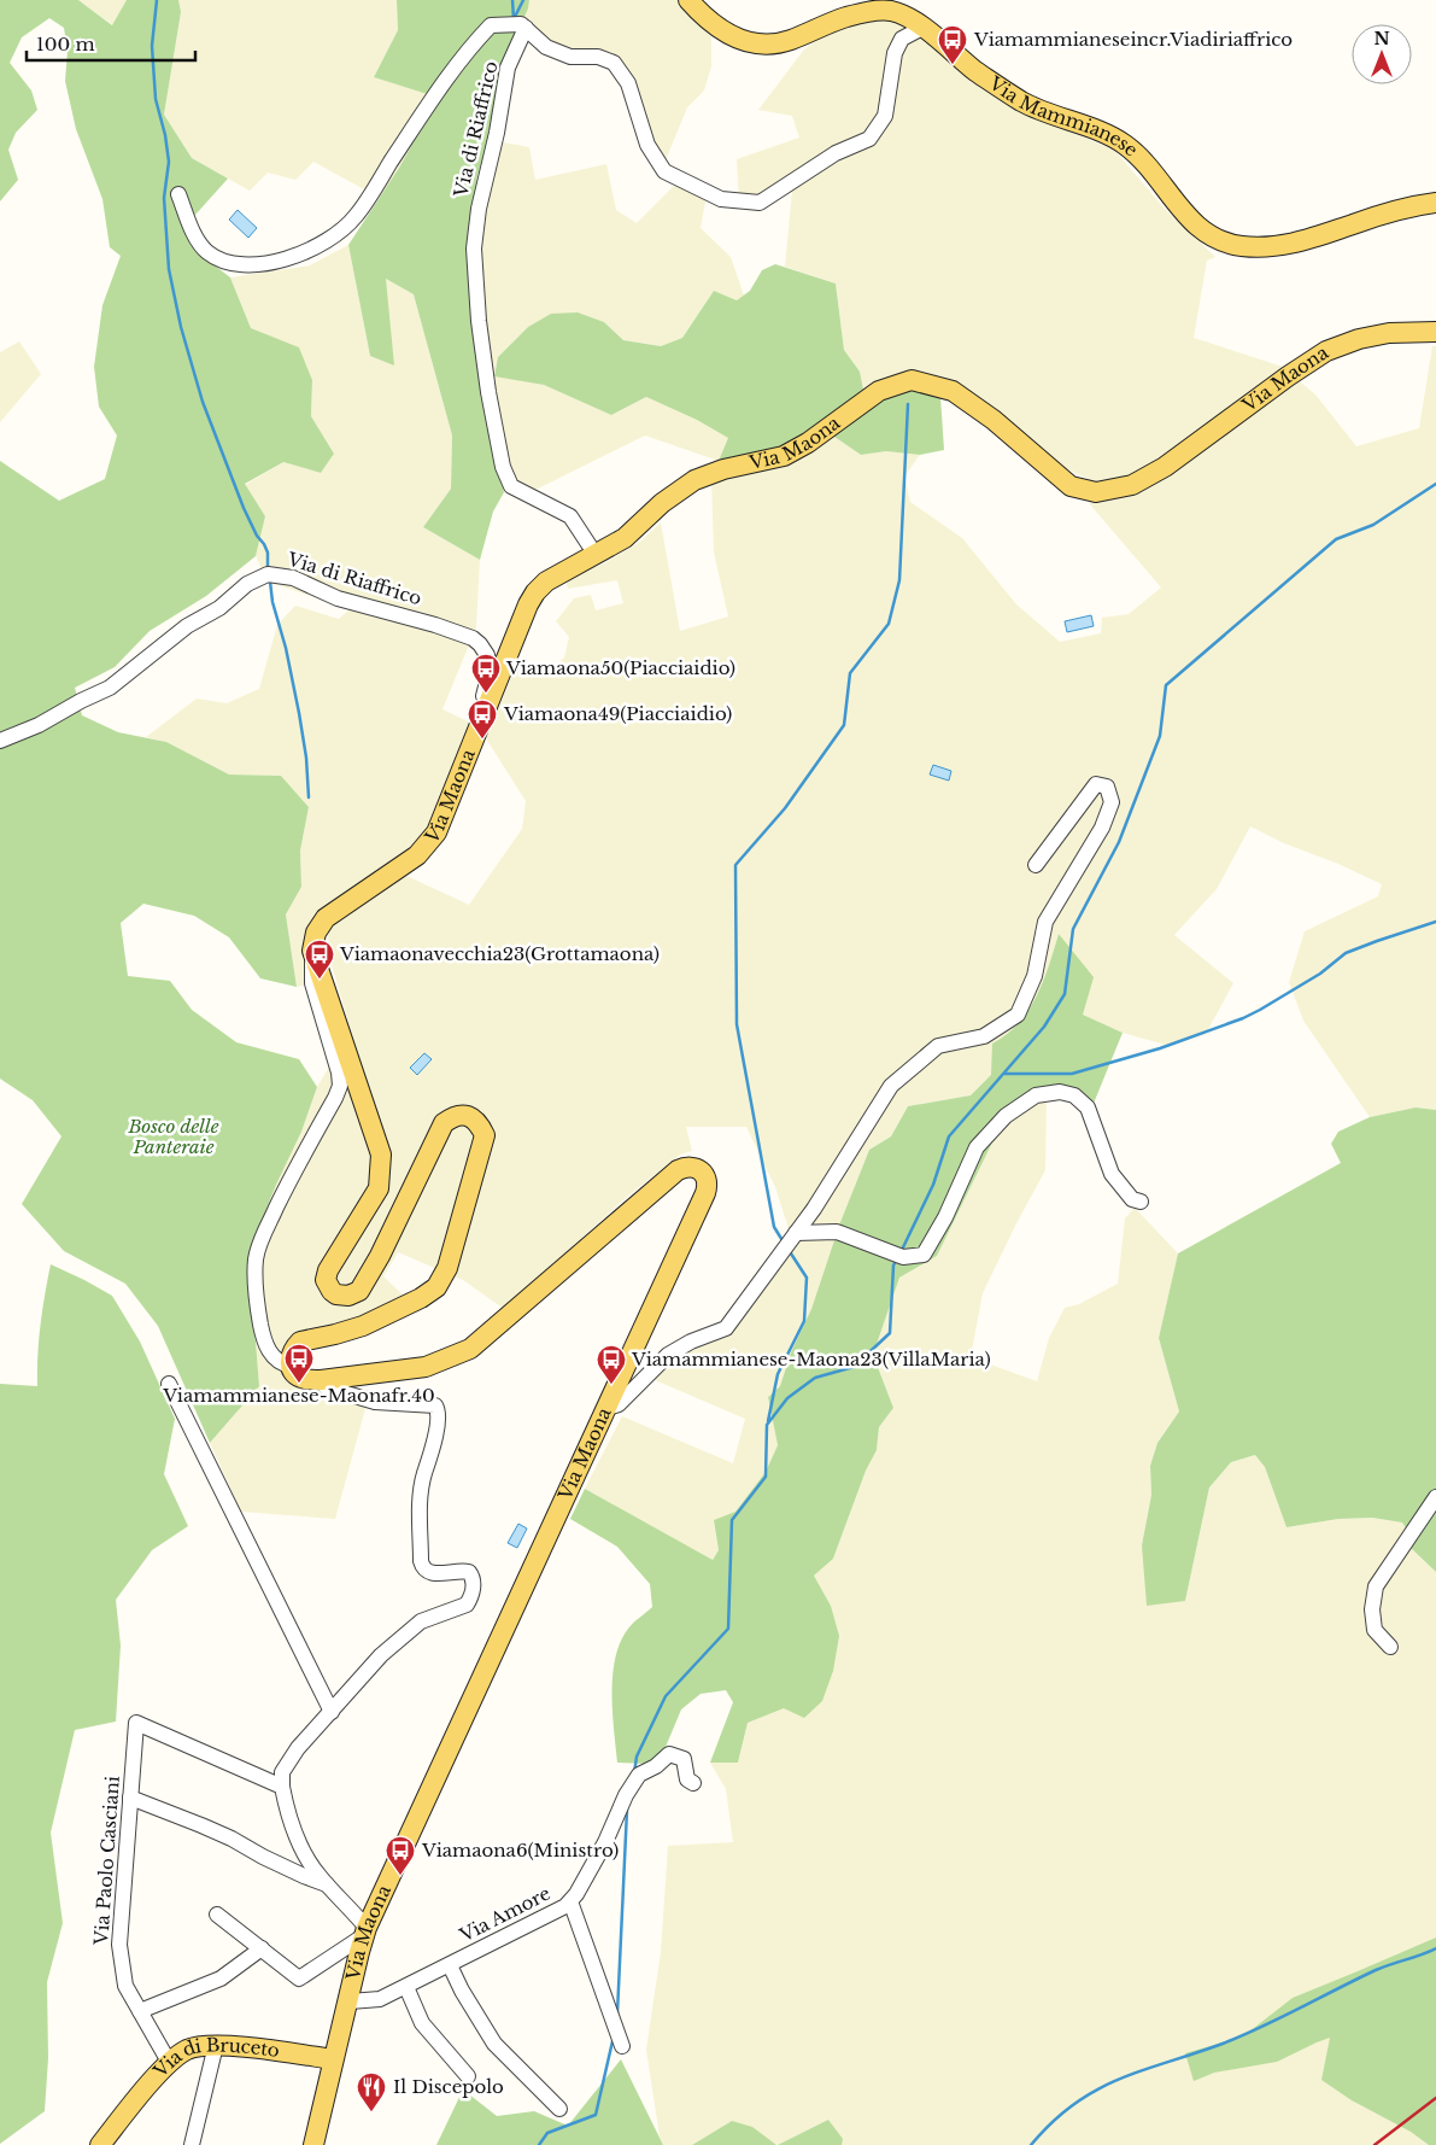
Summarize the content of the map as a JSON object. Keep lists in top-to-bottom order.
{
  "streets": {
    "main road": ["Via Mammianese", "Via Maona", "Via di Bruceto"],
    "street": ["Via di Riaffrico", "Via Paolo Casciani", "Via Amore"]
  },
  "crossings": [
    ["Via di Riaffrico", "Via Maona"],
    ["Via Maona", "Via Amore"],
    ["Via Maona", "Via di Bruceto"],
    ["Via Paolo Casciani", "Via di Bruceto"]
  ],
  "parks": ["Bosco delle Panteraie"],
  "places": {
    "bus stop": [
      "Viamammianeseincr.Viadiriaffrico",
      "Viamaona50(Piacciaidio)",
      "Viamaona49(Piacciaidio)",
      "Viamaonavecchia23(Grottamaona)",
      "Viamammianese-Maonafr.40",
      "Viamammianese-Maona23(VillaMaria)",
      "Viamaona6(Ministro)"
    ],
    "restaurant": ["Il Discepolo"]
  },
  "scale_bar": "100 m",
  "north": "top"
}
